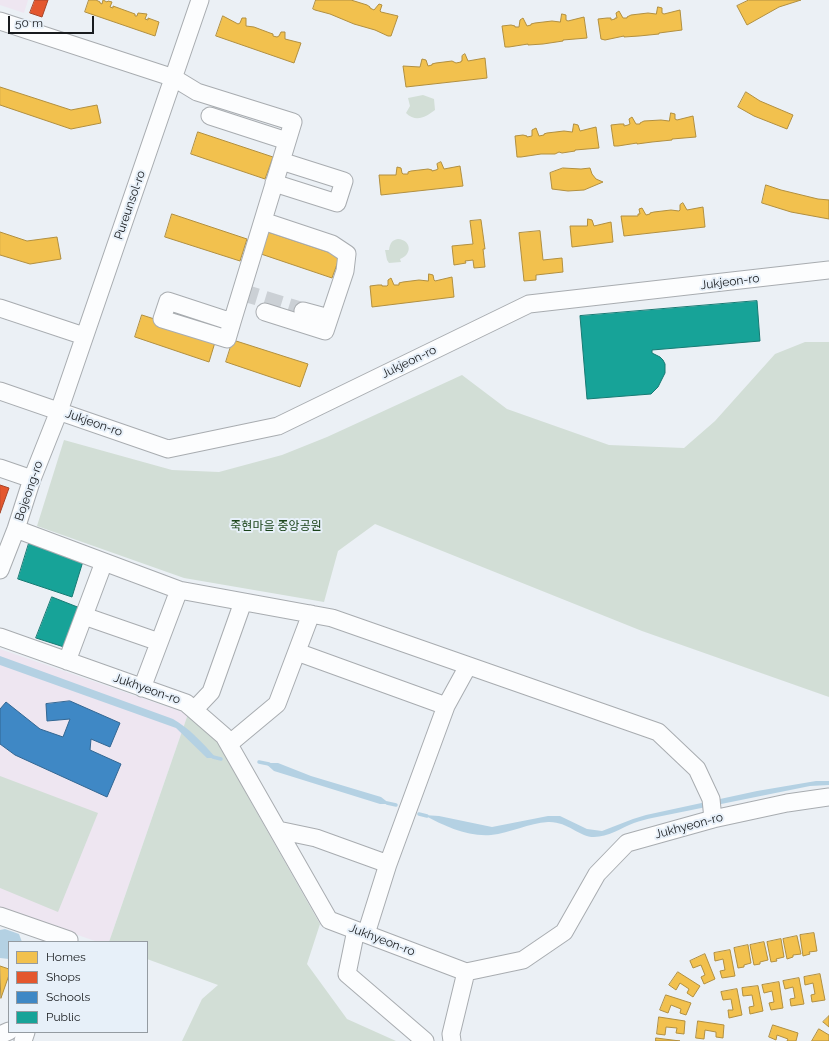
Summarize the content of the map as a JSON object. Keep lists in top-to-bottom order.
{
  "streets": {
    "street": [
      "Pureunsol-ro",
      "Jukjeon-ro",
      "Bojeong-ro",
      "Jukhyeon-ro"
    ]
  },
  "crossings": [
    ["Pureunsol-ro", "Jukjeon-ro"],
    ["Pureunsol-ro", "Bojeong-ro"],
    ["Jukjeon-ro", "Bojeong-ro"]
  ],
  "parks": ["죽현마을 중앙공원"],
  "legend": [
    "Homes",
    "Shops",
    "Schools",
    "Public"
  ],
  "scale_bar": "50 m"
}
